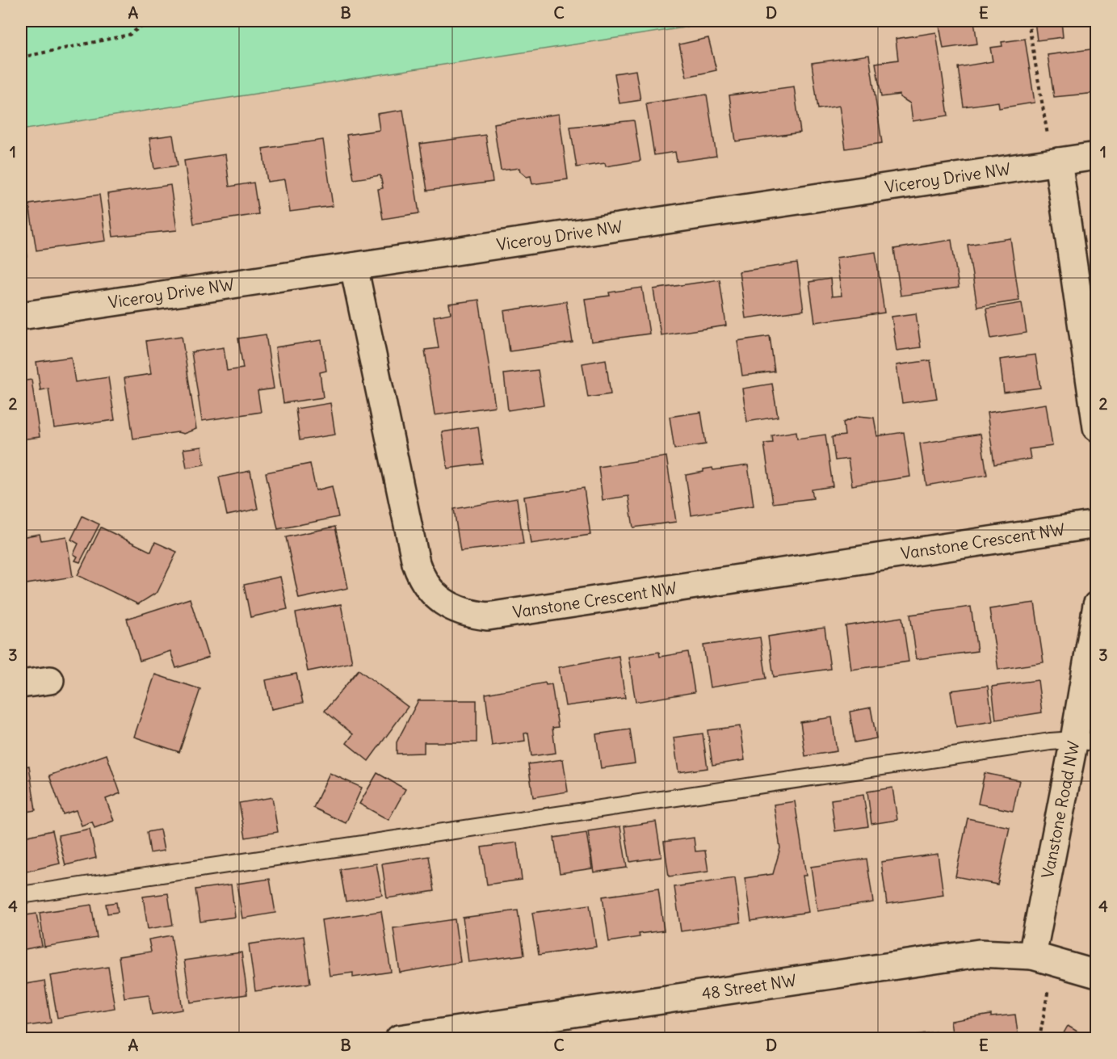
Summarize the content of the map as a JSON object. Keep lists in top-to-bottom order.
{
  "streets": {
    "street": [
      "Viceroy Drive NW",
      "Vanstone Crescent NW",
      "Vanstone Road NW",
      "48 Street NW"
    ]
  },
  "crossings": [
    ["Viceroy Drive NW", "Vanstone Crescent NW"],
    ["Vanstone Road NW", "48 Street NW"]
  ],
  "grid": {
    "columns": [
      "A",
      "B",
      "C",
      "D",
      "E"
    ],
    "rows": [
      "1",
      "2",
      "3",
      "4"
    ]
  }
}
